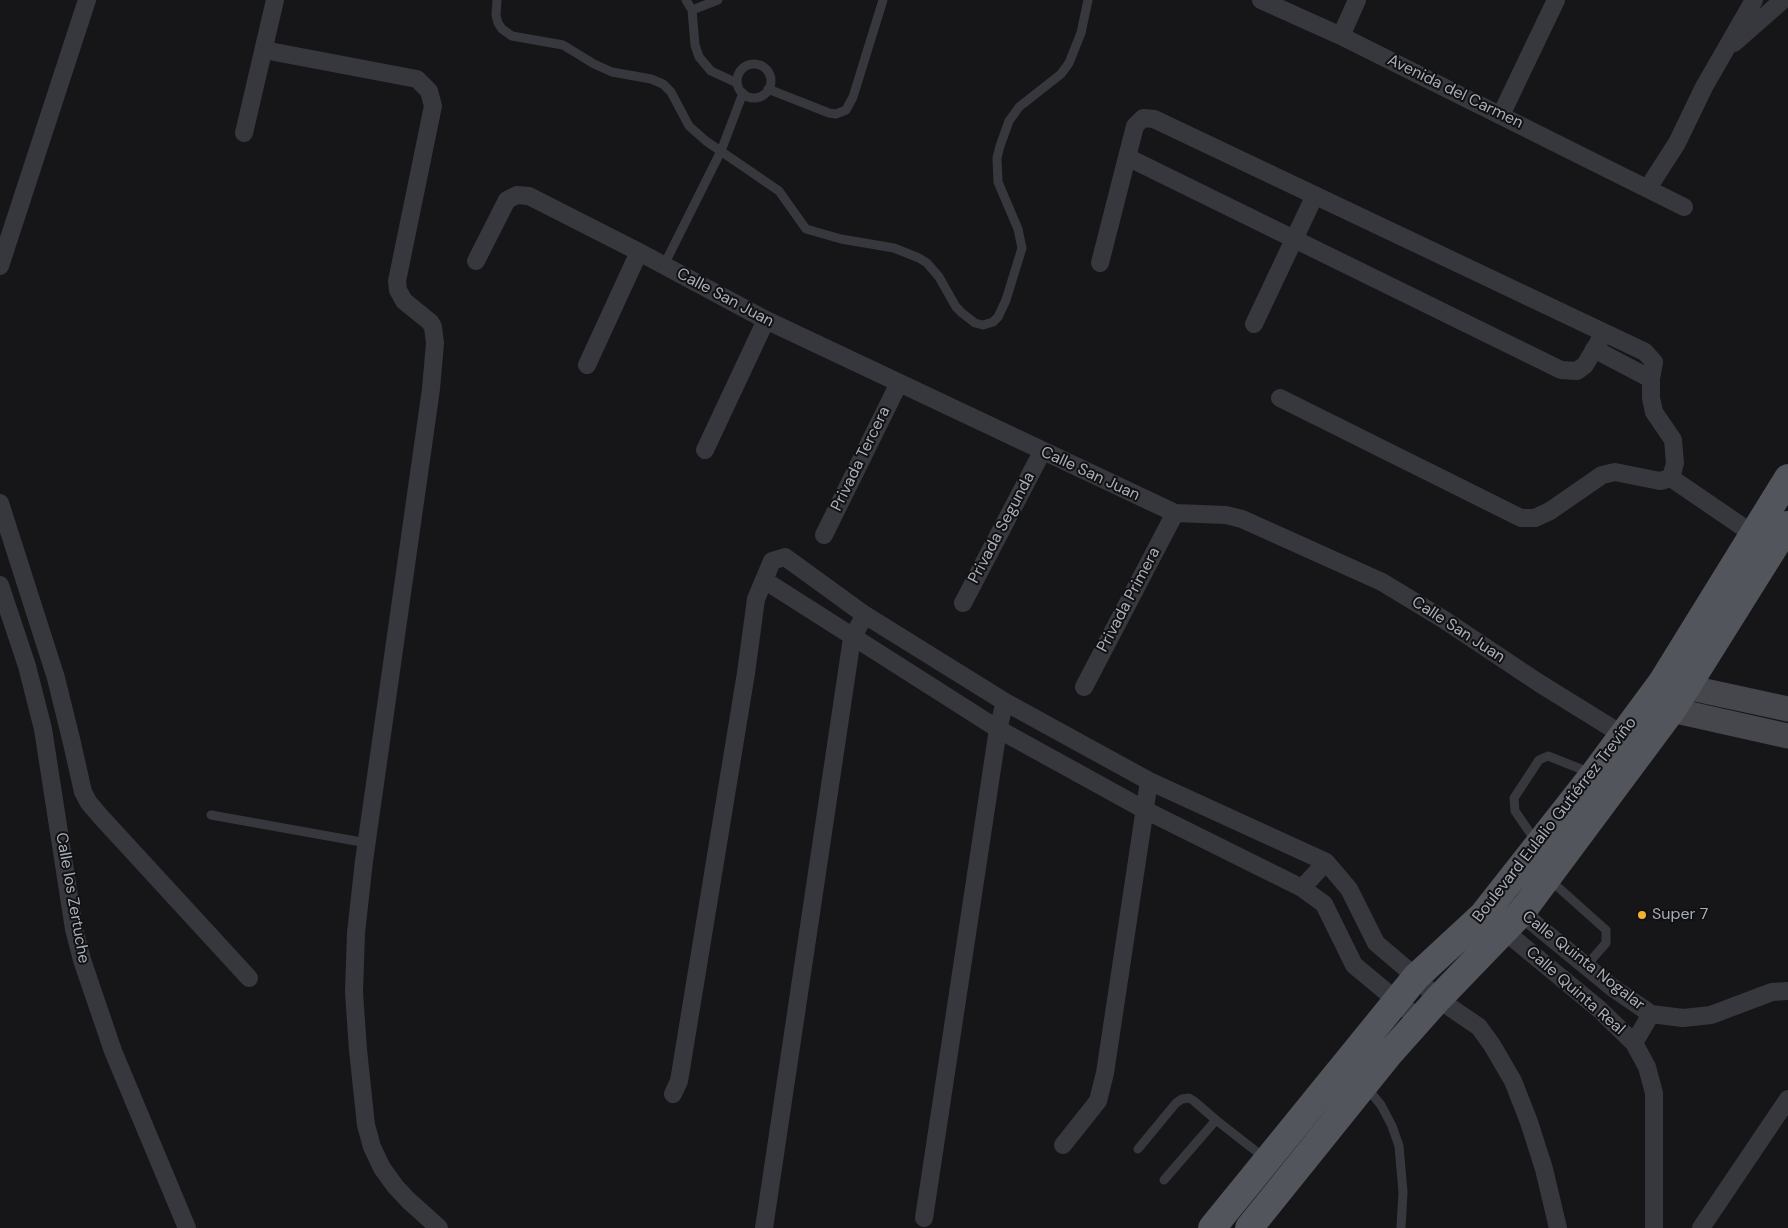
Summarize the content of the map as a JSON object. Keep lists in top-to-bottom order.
{
  "streets": {
    "main road": ["Boulevard Eulalio Gutiérrez Treviño"],
    "street": [
      "Avenida del Carmen",
      "Calle San Juan",
      "Privada Tercera",
      "Privada Segunda",
      "Privada Primera",
      "Calle los Zertuche",
      "Calle Quinta Nogalar",
      "Calle Quinta Real"
    ]
  },
  "crossings": [
    ["Calle San Juan", "Privada Tercera"],
    ["Calle San Juan", "Privada Segunda"],
    ["Calle San Juan", "Privada Primera"],
    ["Calle San Juan", "Boulevard Eulalio Gutiérrez Treviño"],
    ["Boulevard Eulalio Gutiérrez Treviño", "Calle Quinta Nogalar"],
    ["Boulevard Eulalio Gutiérrez Treviño", "Calle Quinta Real"],
    ["Calle Quinta Nogalar", "Calle Quinta Real"]
  ],
  "places": ["Super 7"]
}
